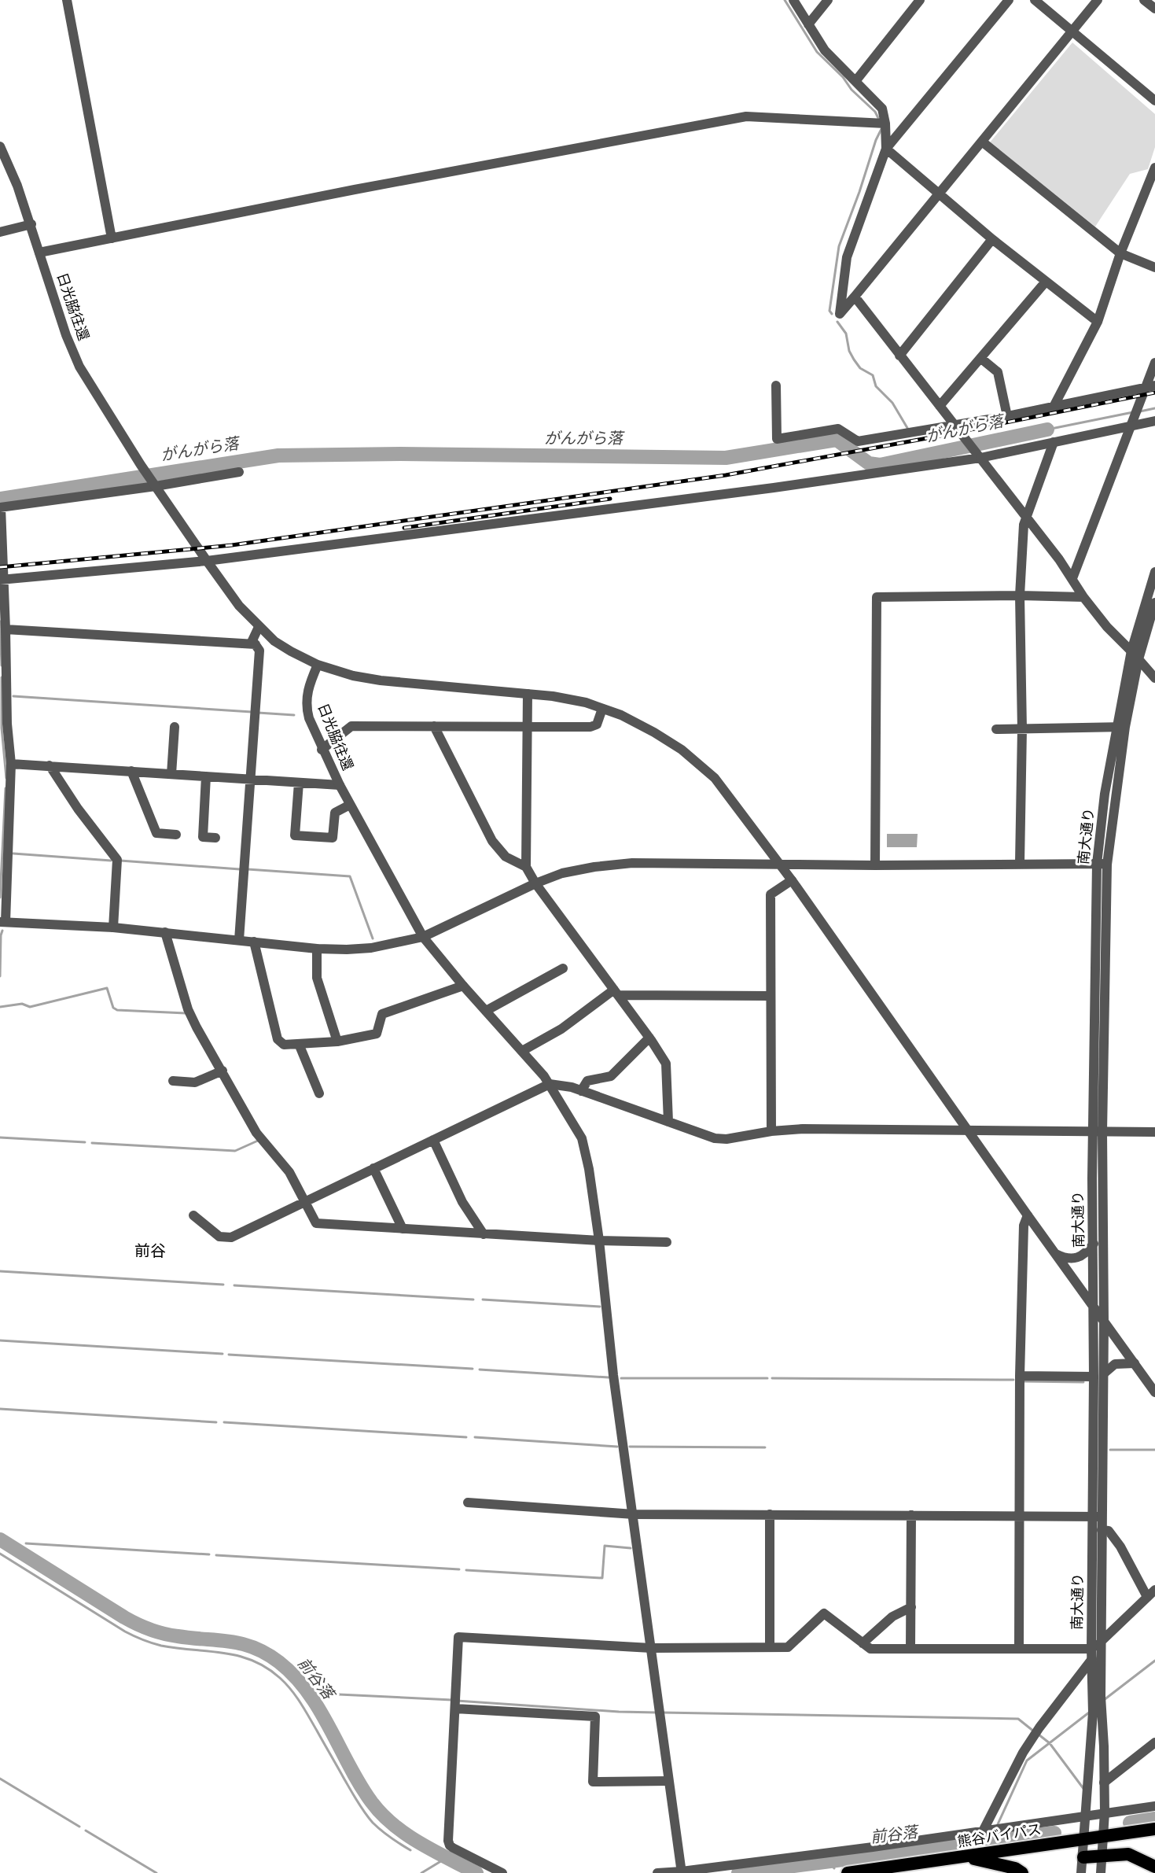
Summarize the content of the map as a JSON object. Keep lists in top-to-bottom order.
{
  "streets": {
    "highway": ["熊谷バイパス"],
    "street": ["日光脇往還", "南大通り"]
  },
  "crossings": [
    ["南大通り", "熊谷バイパス"]
  ],
  "districts": ["前谷"],
  "water": ["がんがら落", "前谷落"]
}
